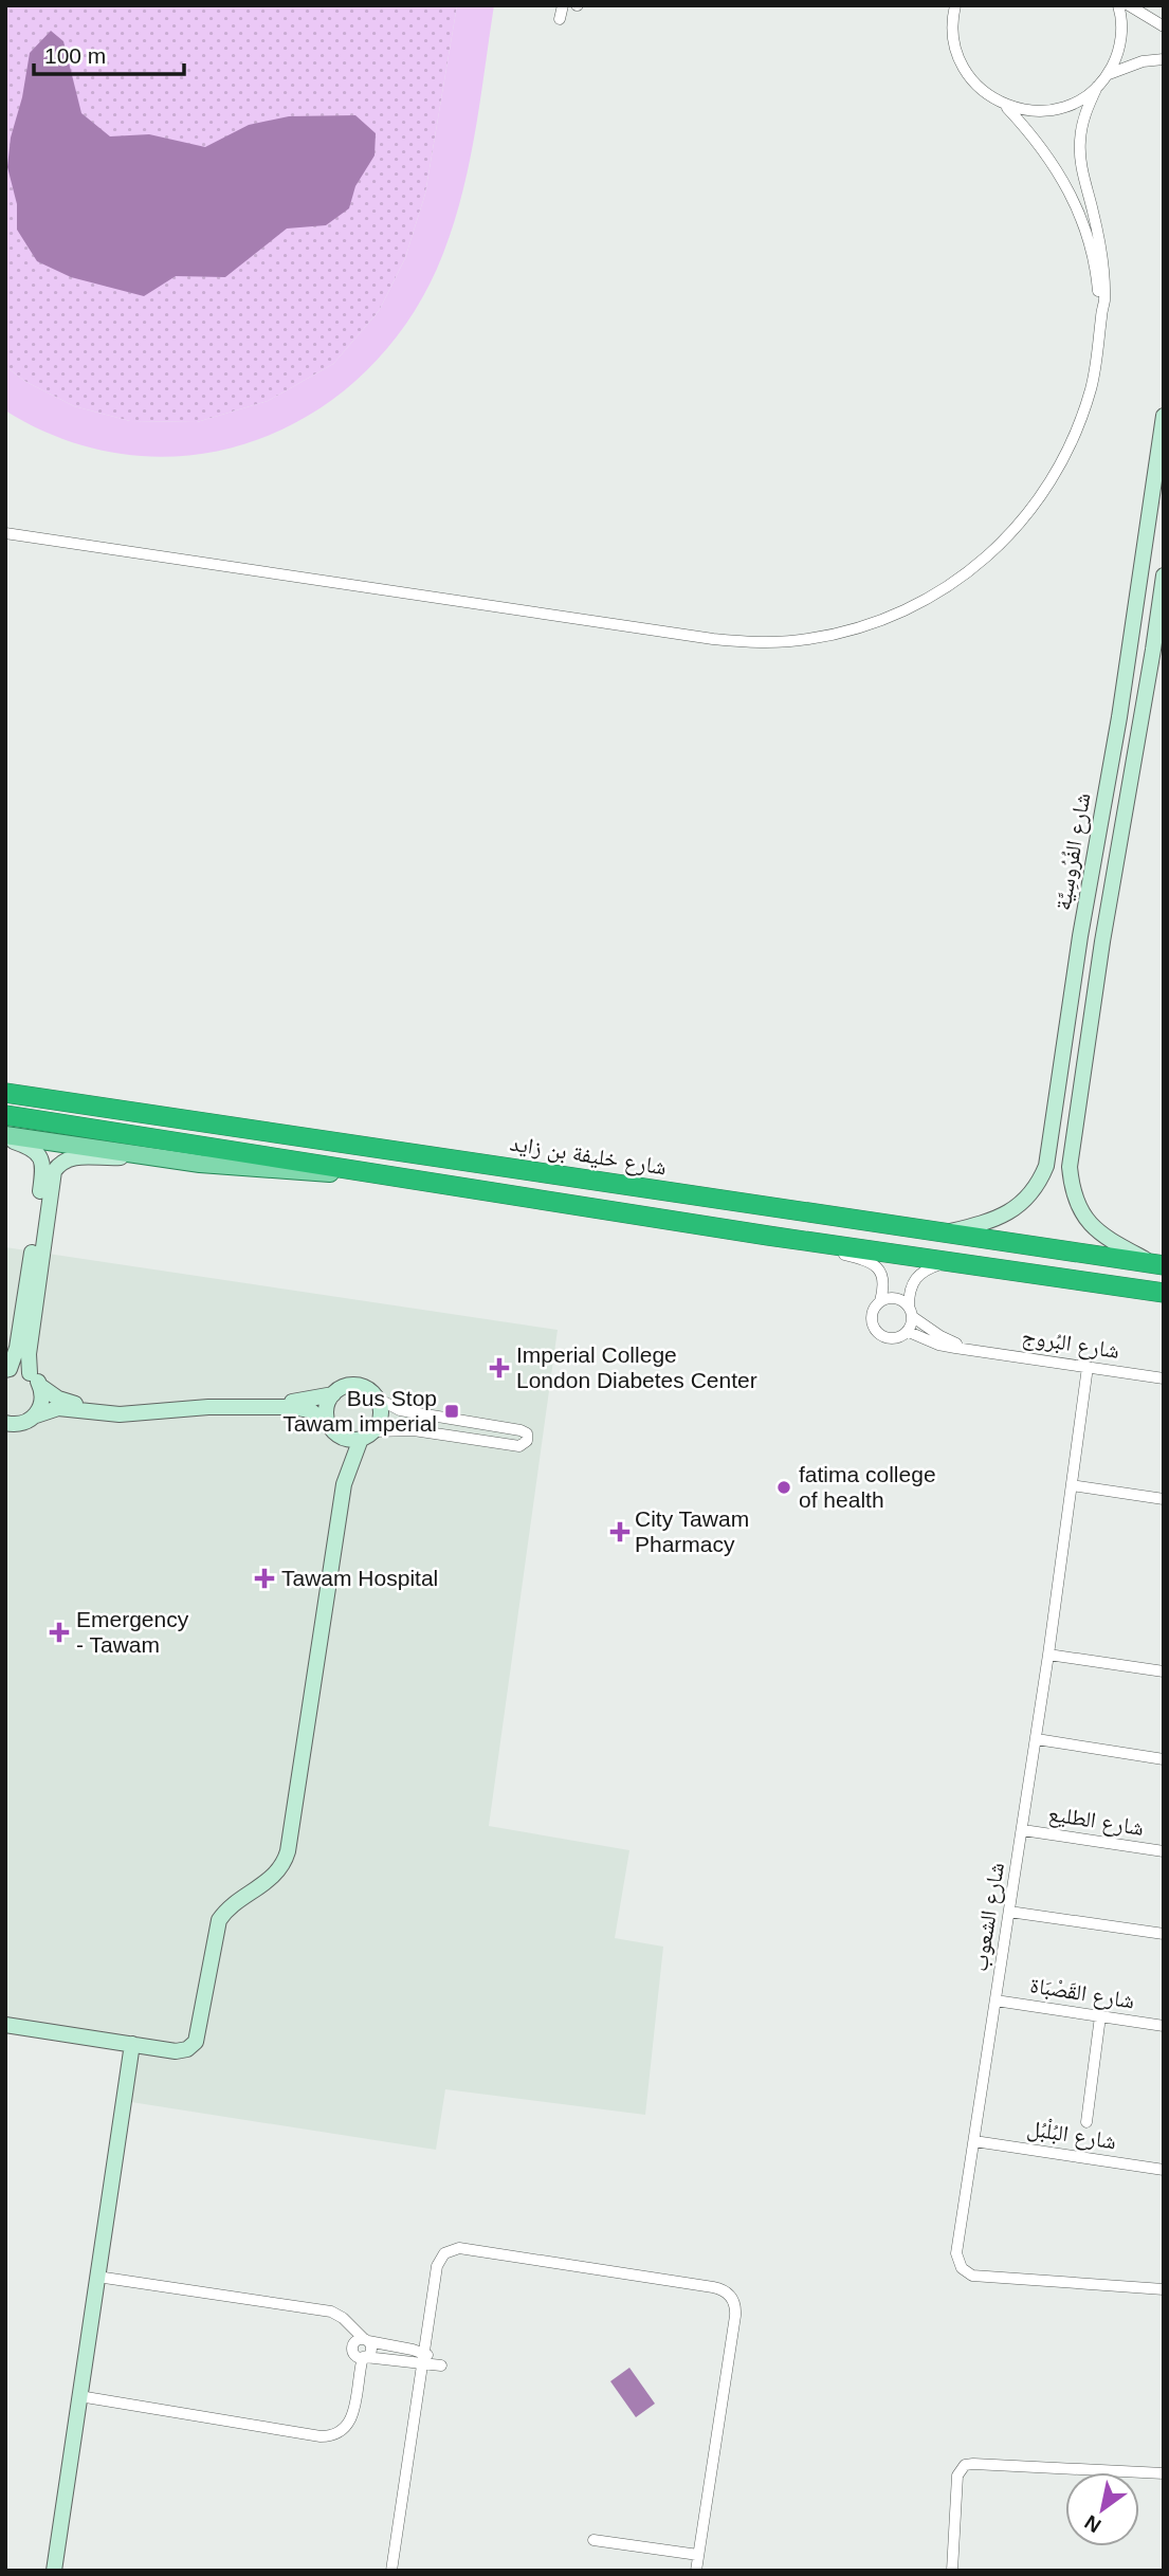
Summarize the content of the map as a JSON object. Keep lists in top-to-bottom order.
{
  "streets": {
    "highway": ["شارع خليفة بن زايد"],
    "street": [
      "شارع الفُرُوسِيَّة",
      "شارع البُروج",
      "شارع الطليع",
      "شارع الشعوب",
      "شارع القَصْبَاة",
      "شارع البُلْبُل"
    ]
  },
  "crossings": [
    ["شارع الفُرُوسِيَّة", "شارع خليفة بن زايد"],
    ["شارع البُروج", "شارع الشعوب"],
    ["شارع الطليع", "شارع الشعوب"],
    ["شارع الشعوب", "شارع القَصْبَاة"],
    ["شارع الشعوب", "شارع البُلْبُل"]
  ],
  "places": {
    "health": [
      "Imperial College London Diabetes Center",
      "City Tawam Pharmacy",
      "Tawam Hospital",
      "Emergency - Tawam"
    ],
    "transit": ["Bus Stop Tawam imperial"],
    "other": ["fatima college of health"]
  },
  "scale_bar": "100 m",
  "north": "bottom left"
}
